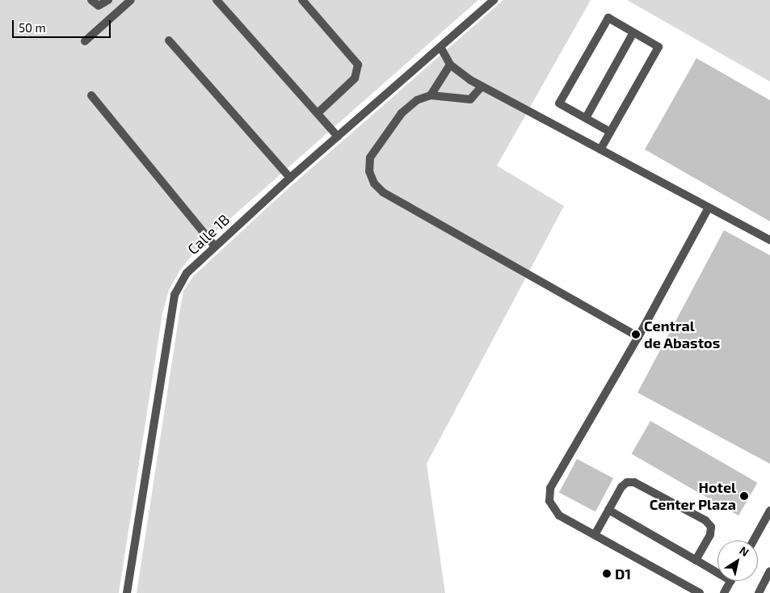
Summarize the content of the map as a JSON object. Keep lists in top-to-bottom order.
{
  "streets": {
    "street": ["Calle 1B"]
  },
  "places": ["Central de Abastos", "Hotel Center Plaza", "D1"],
  "scale_bar": "50 m",
  "north": "top right"
}
